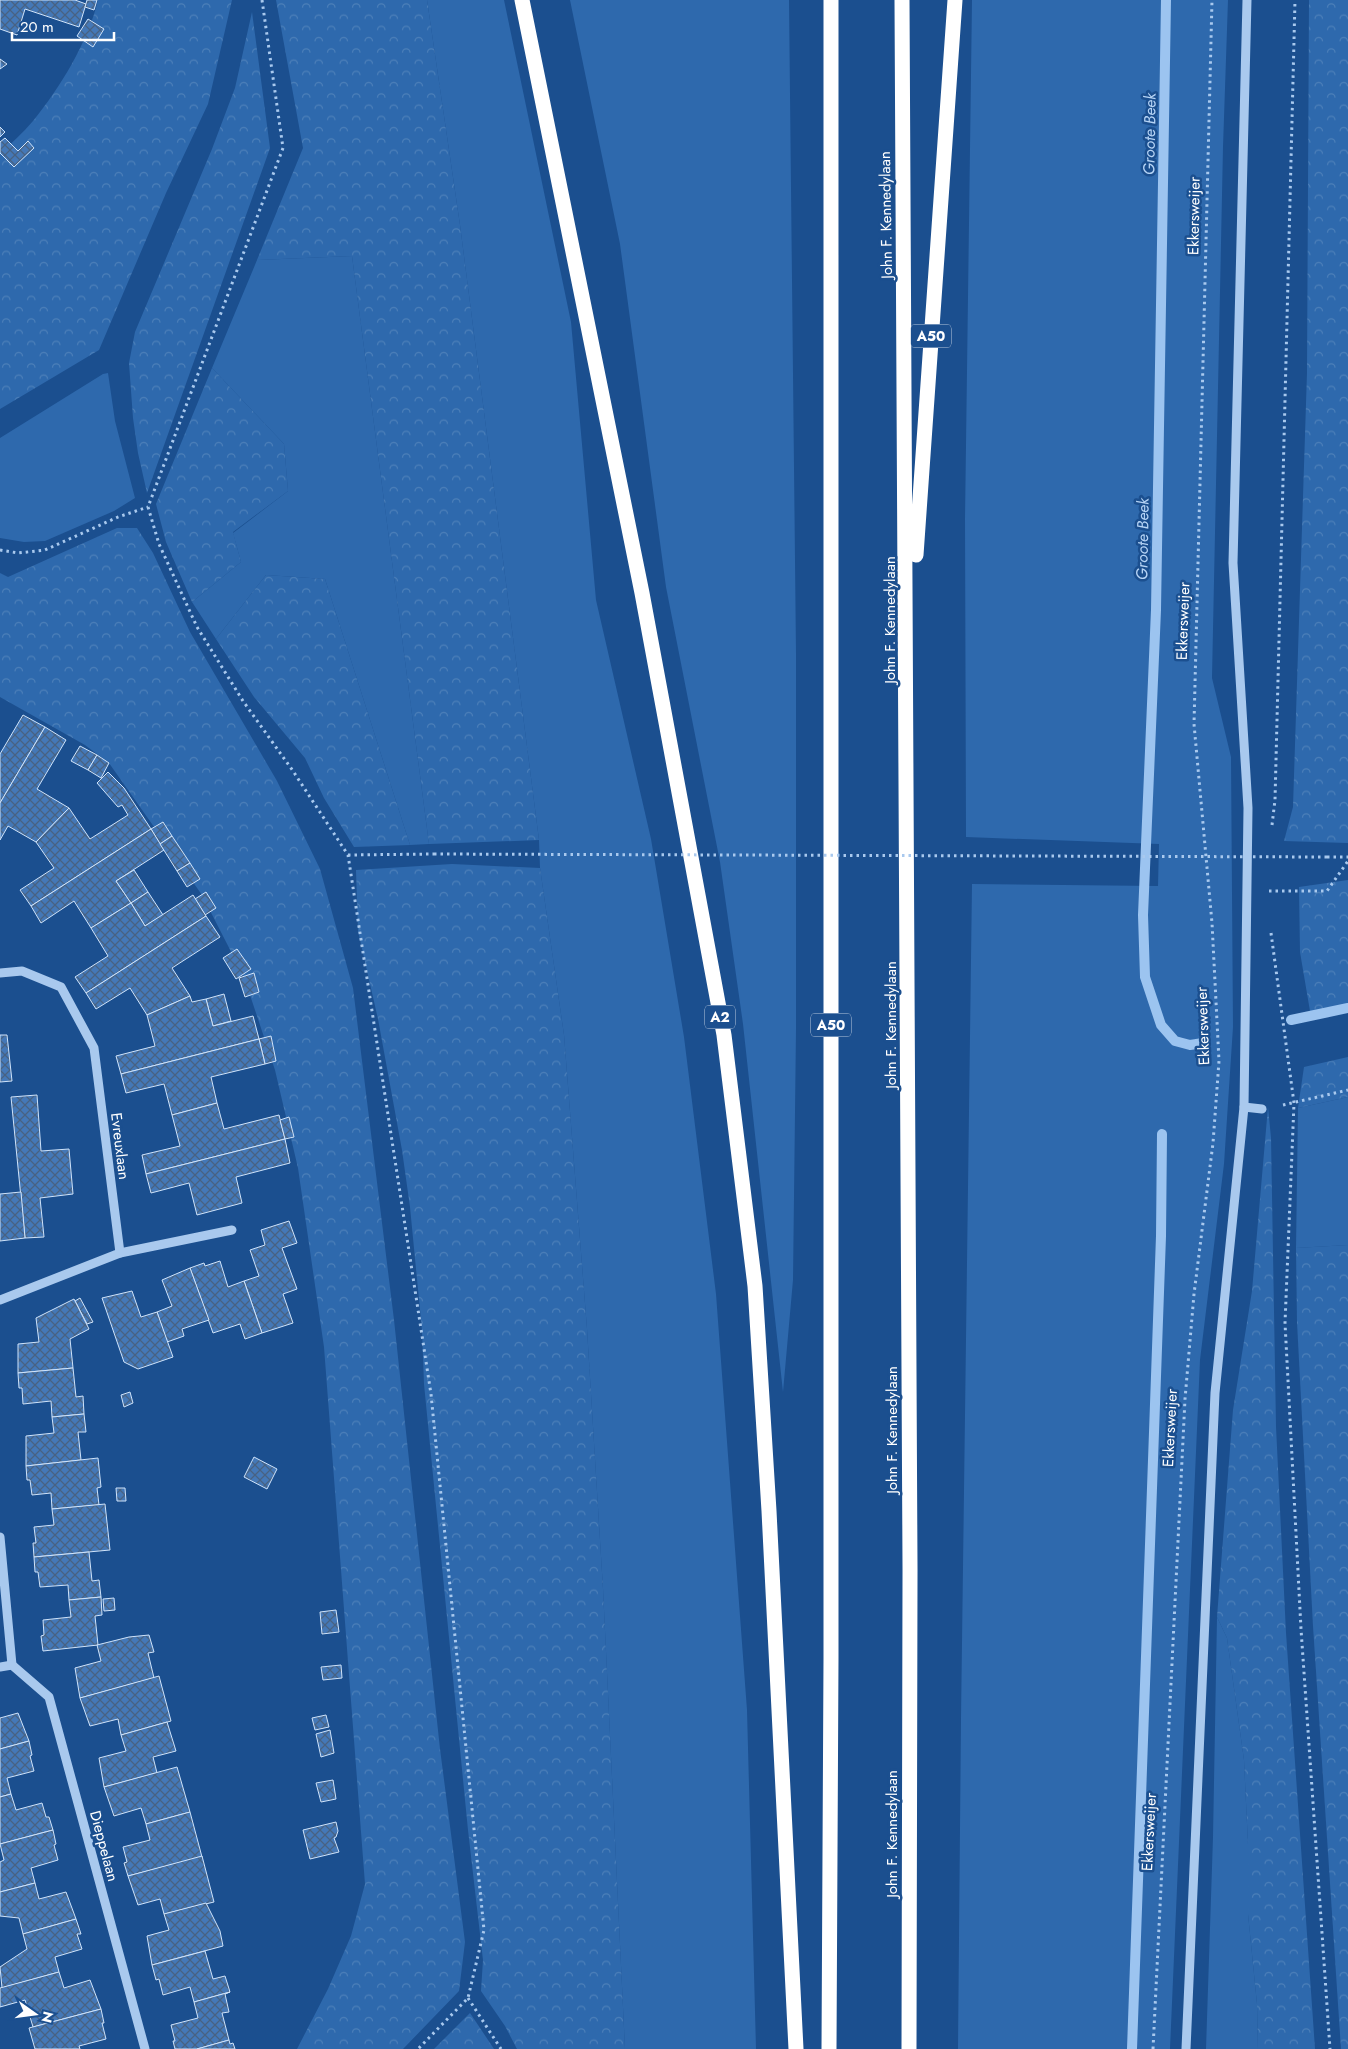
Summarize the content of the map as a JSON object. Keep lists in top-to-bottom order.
{
  "streets": {
    "highway": ["John F. Kennedylaan", "A50", "A2"],
    "street": ["Evreuxlaan", "Dieppelaan"],
    "path": ["Ekkersweijer"]
  },
  "crossings": [
    ["John F. Kennedylaan", "A50"]
  ],
  "water": ["Groote Beek"],
  "scale_bar": "20 m",
  "north": "right"
}
